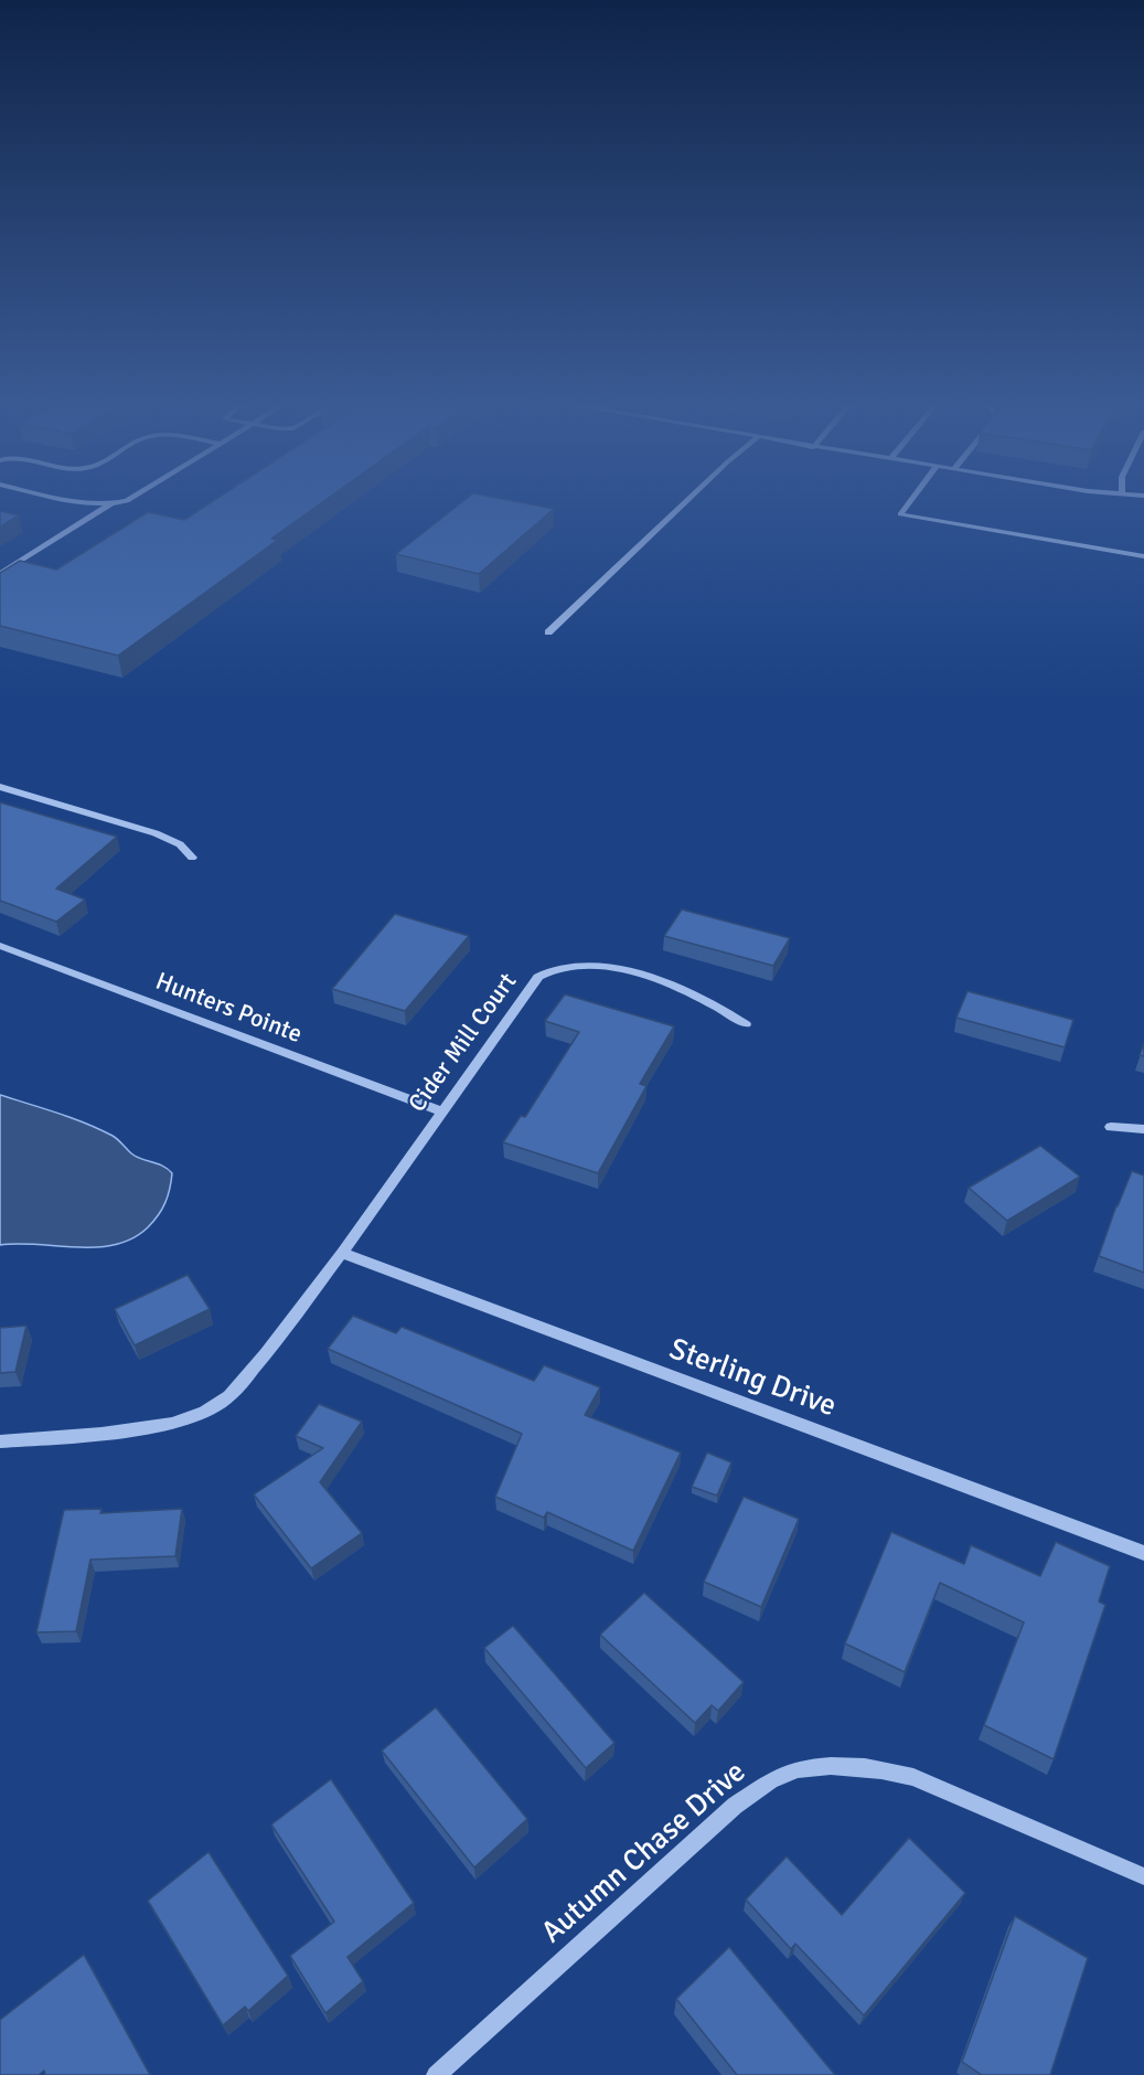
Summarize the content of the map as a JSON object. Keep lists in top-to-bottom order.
{
  "streets": {
    "street": [
      "Hunters Pointe",
      "Cider Mill Court",
      "Sterling Drive",
      "Autumn Chase Drive"
    ]
  },
  "crossings": [
    ["Hunters Pointe", "Cider Mill Court"],
    ["Cider Mill Court", "Sterling Drive"]
  ]
}
